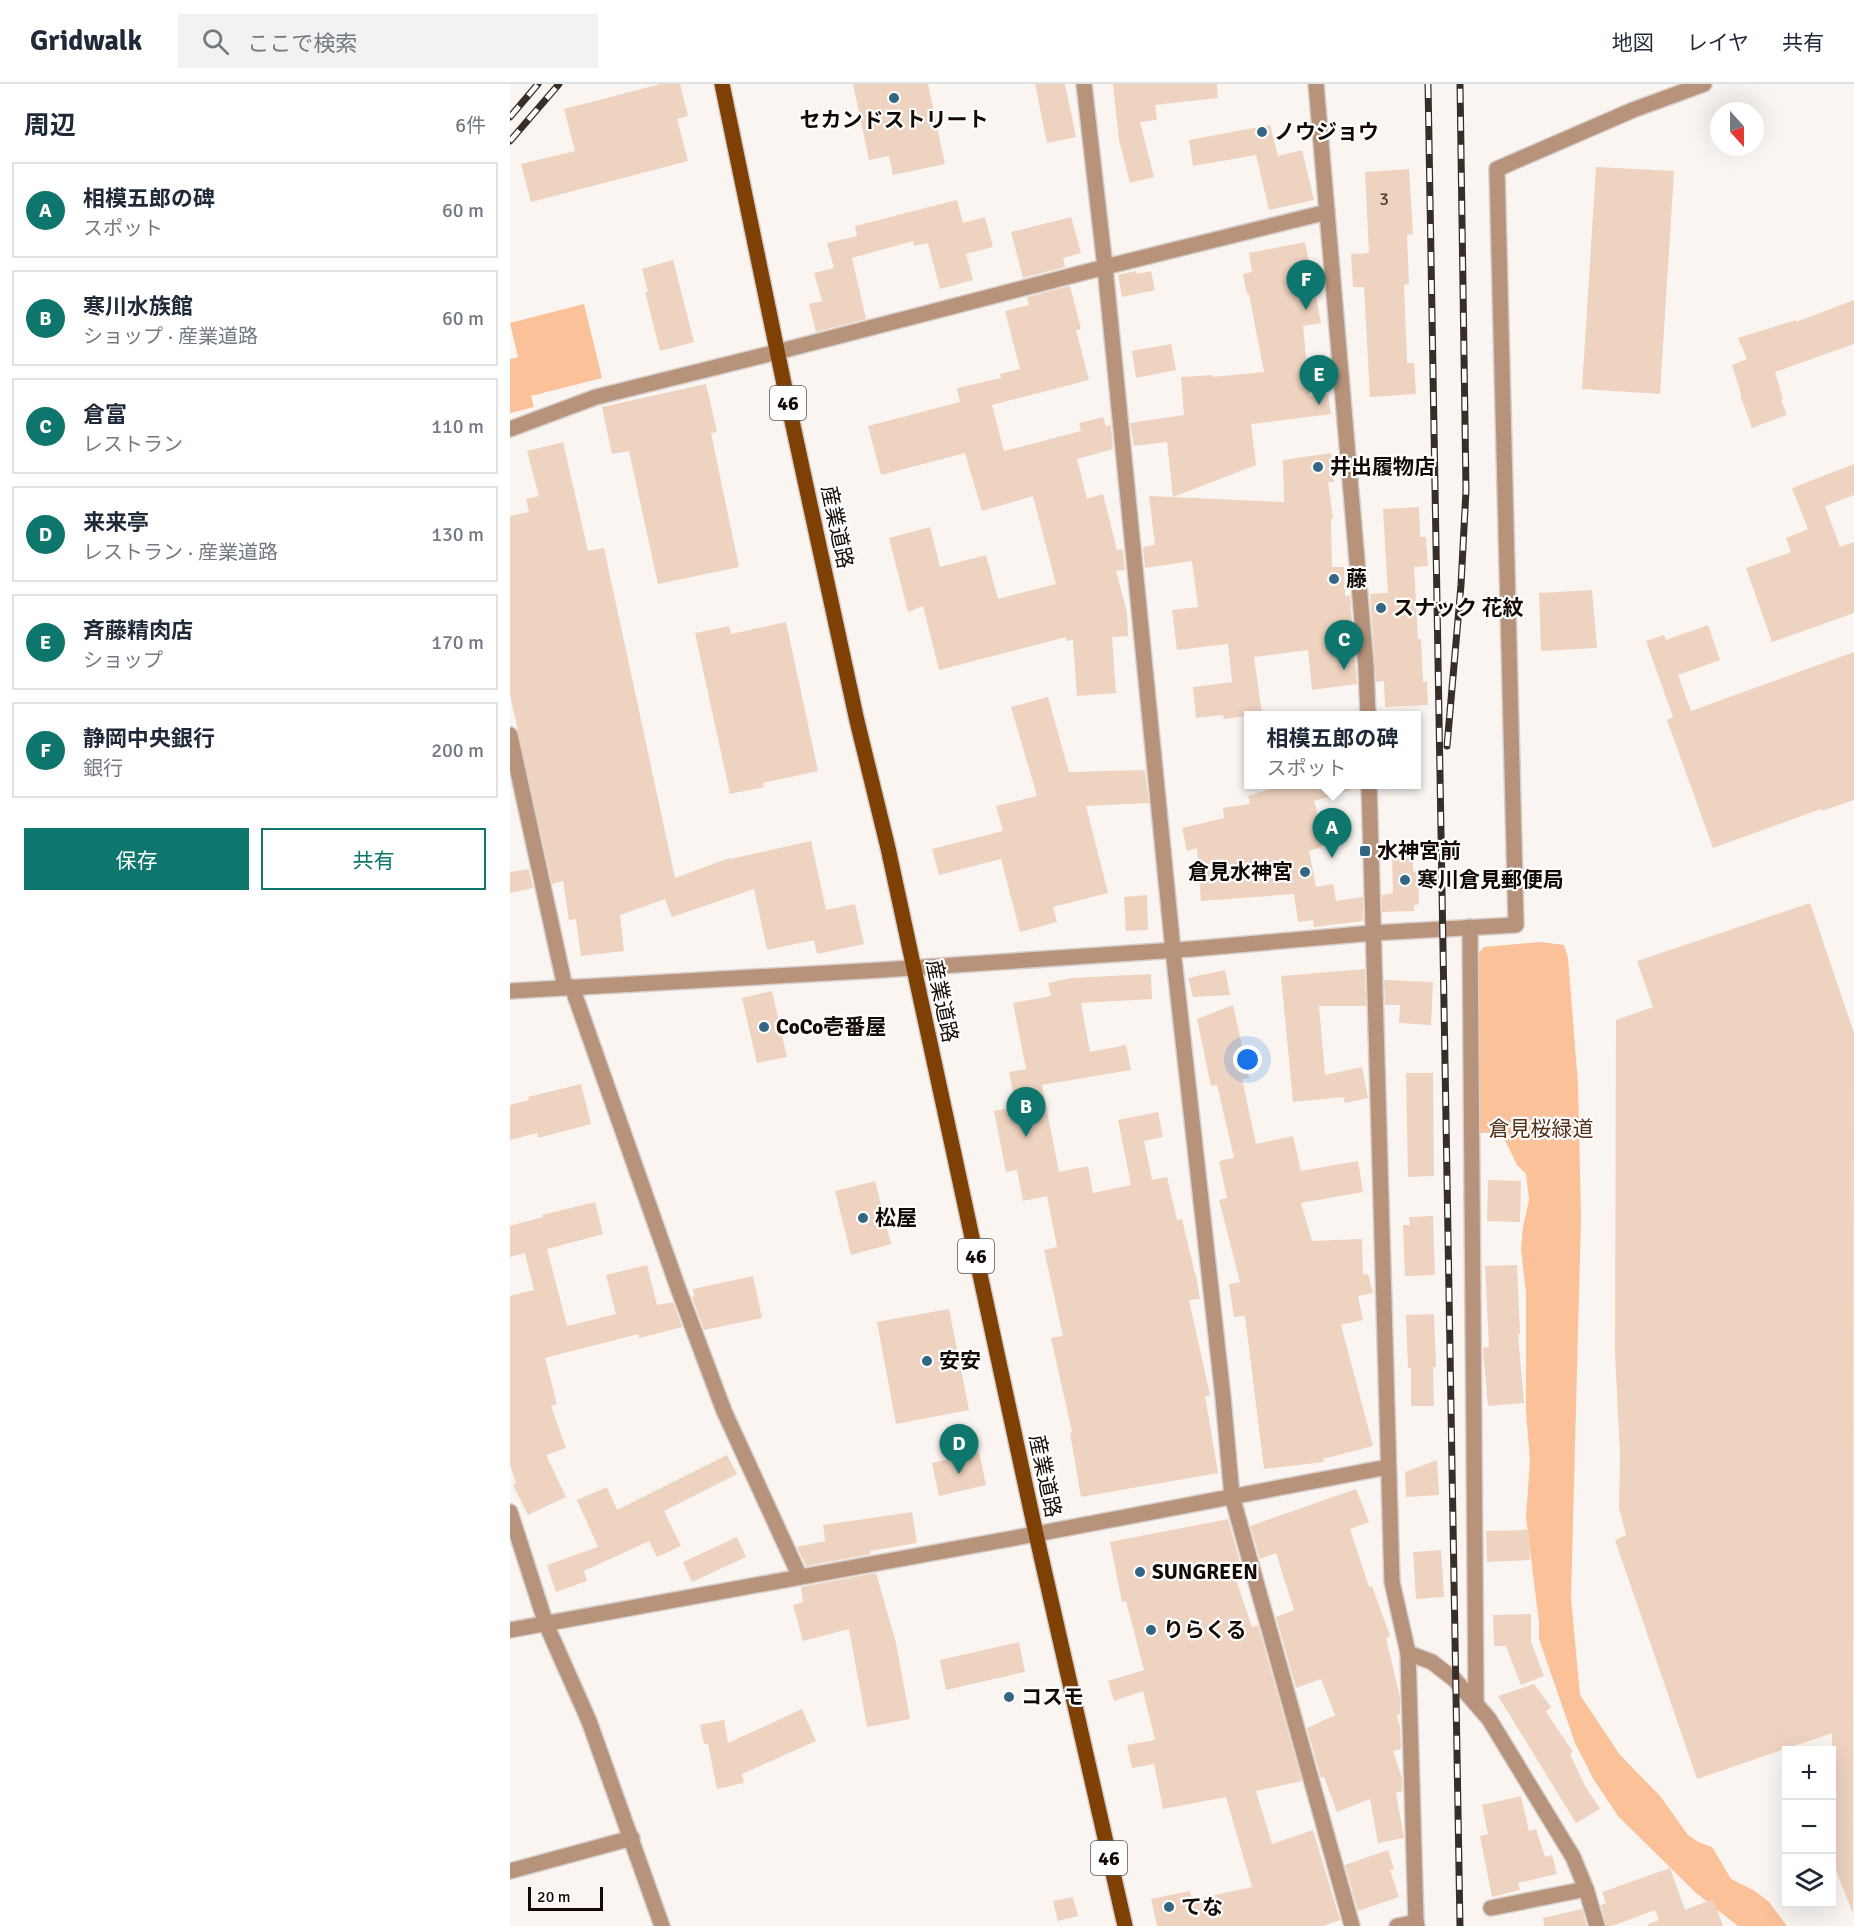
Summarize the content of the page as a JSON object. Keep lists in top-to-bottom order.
{
  "streets": {
    "main road": ["46", "産業道路"]
  },
  "parks": ["倉見桜緑道"],
  "places": {
    "other": [
      "セカンドストリート",
      "ノウジョウ",
      "井出履物店",
      "藤",
      "スナック 花紋",
      "倉見水神宮",
      "寒川倉見郵便局",
      "CoCo壱番屋",
      "松屋",
      "安安",
      "SUNGREEN",
      "りらくる",
      "コスモ",
      "てな"
    ],
    "transit": ["水神宮前"]
  },
  "house_numbers": ["3"],
  "scale_bar": "20 m",
  "north": "bottom",
  "page": {
    "header": "Gridwalk",
    "search": "ここで検索",
    "nav": ["地図", "レイヤ", "共有"],
    "heading": ["周辺", "6件"],
    "list": [
      {
        "mark": "A",
        "name": "相模五郎の碑",
        "note": "スポット",
        "value": "60 m"
      },
      {
        "mark": "B",
        "name": "寒川水族館",
        "note": "ショップ · 産業道路",
        "value": "60 m"
      },
      {
        "mark": "C",
        "name": "倉富",
        "note": "レストラン",
        "value": "110 m"
      },
      {
        "mark": "D",
        "name": "来来亭",
        "note": "レストラン · 産業道路",
        "value": "130 m"
      },
      {
        "mark": "E",
        "name": "斉藤精肉店",
        "note": "ショップ",
        "value": "170 m"
      },
      {
        "mark": "F",
        "name": "静岡中央銀行",
        "note": "銀行",
        "value": "200 m"
      }
    ],
    "pins": [
      "F",
      "E",
      "C",
      "A",
      "B",
      "D"
    ],
    "popup": ["相模五郎の碑", "スポット"],
    "buttons": ["保存", "共有"],
    "map_buttons": ["+", "−"],
    "scale": "20 m"
  }
}
